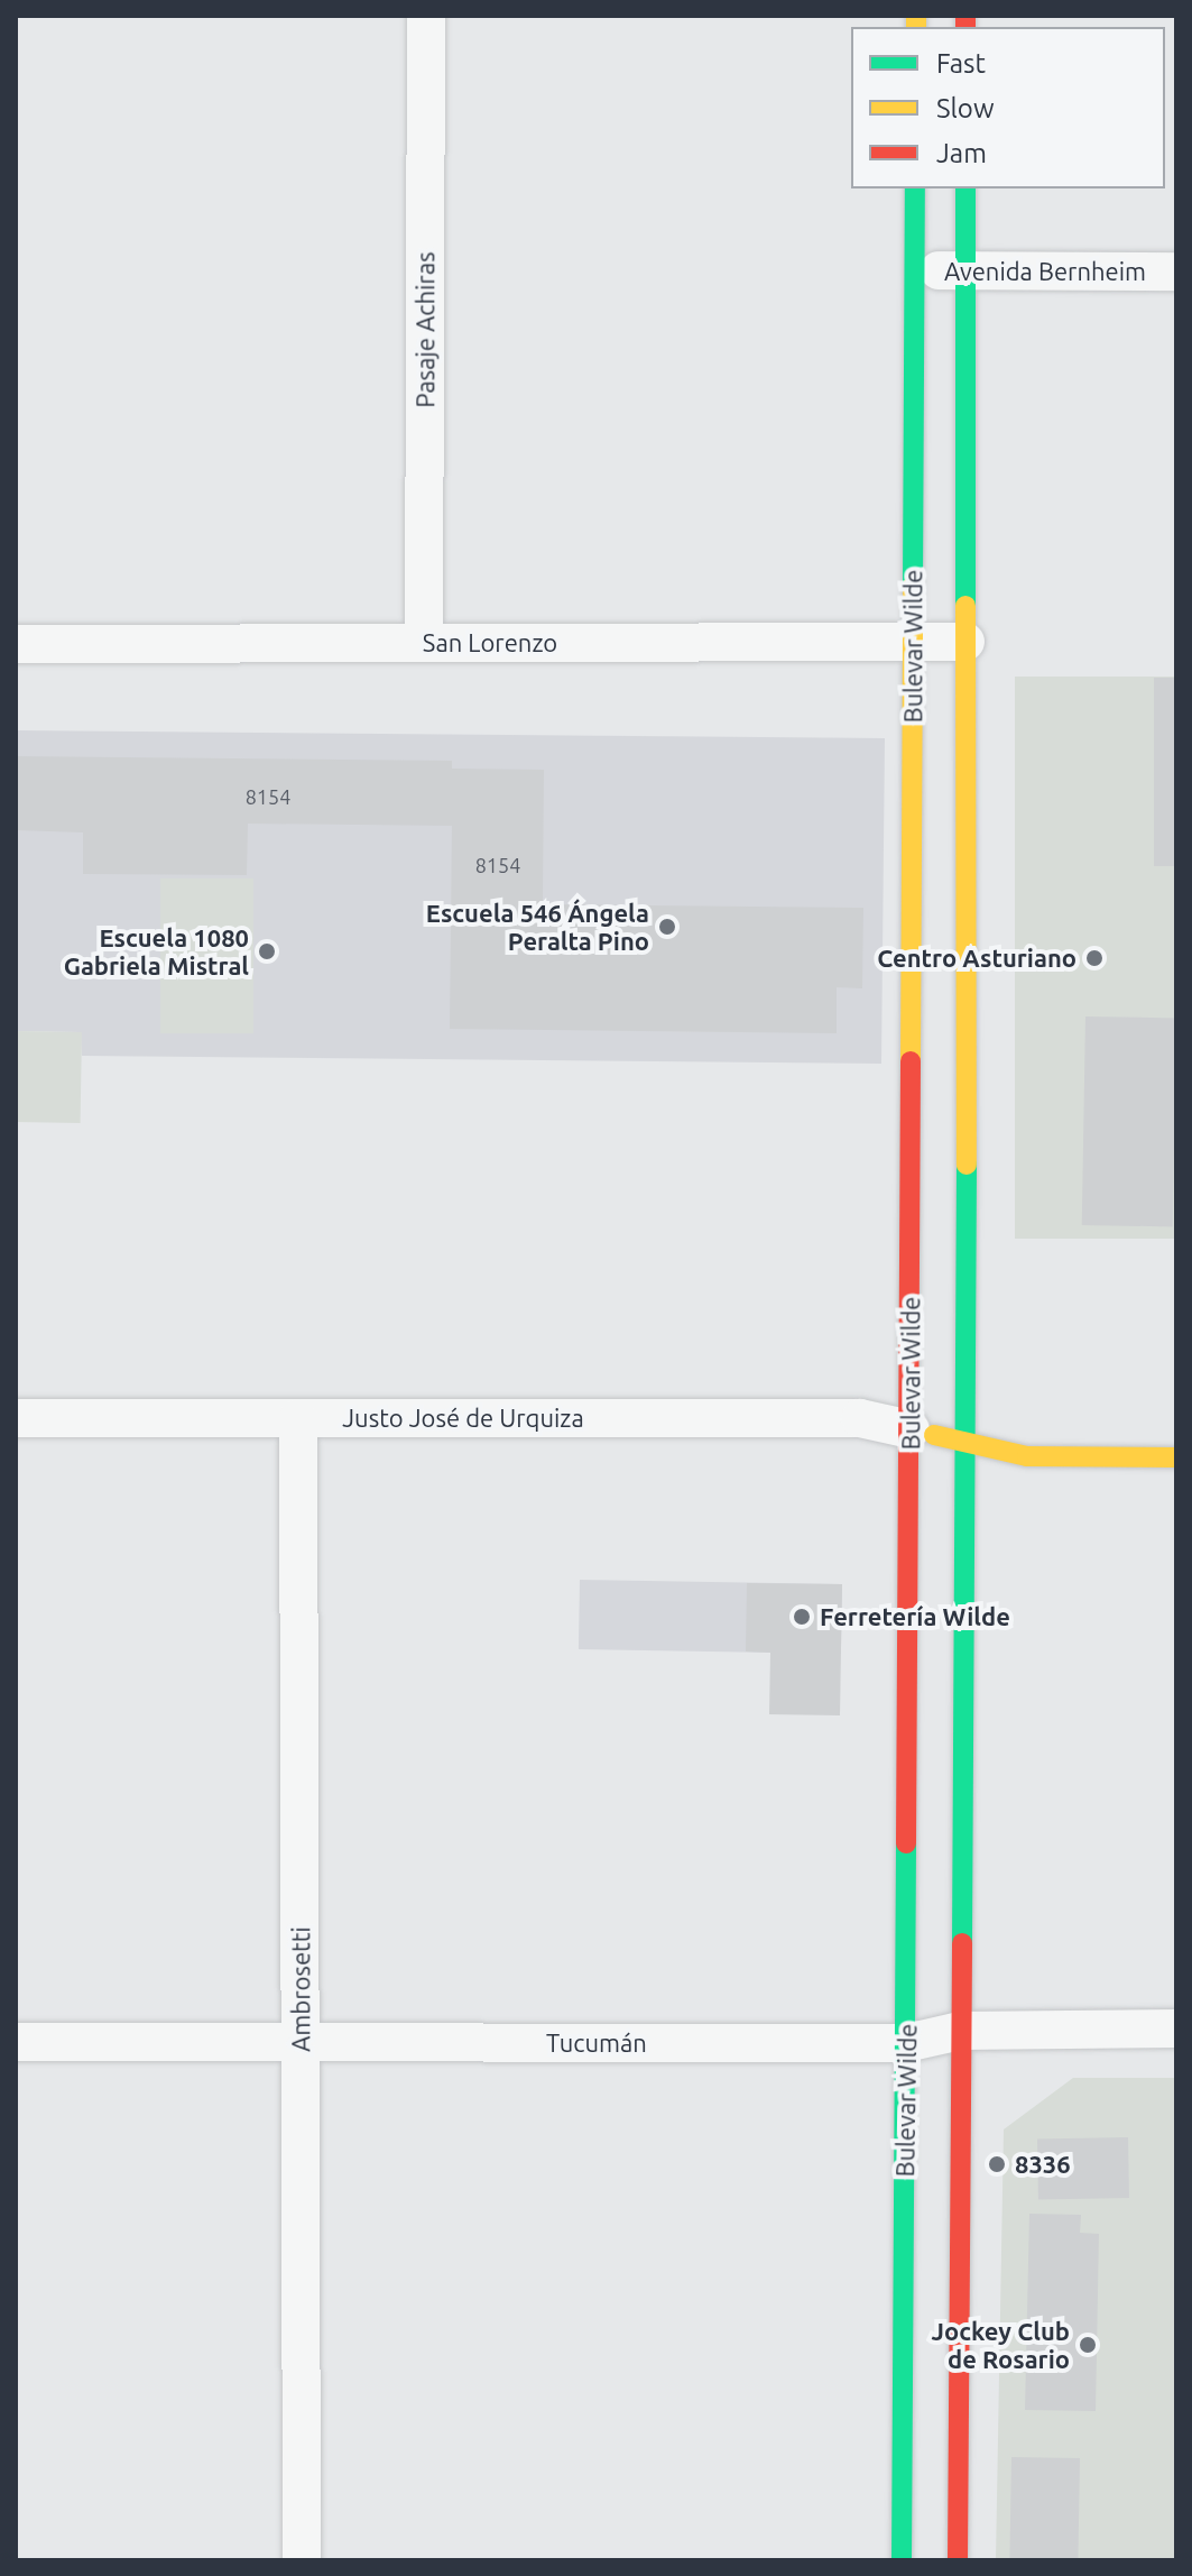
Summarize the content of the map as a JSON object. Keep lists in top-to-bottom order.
{
  "streets": {
    "main road": ["Bulevar Wilde"],
    "street": [
      "Avenida Bernheim",
      "Pasaje Achiras",
      "San Lorenzo",
      "Justo José de Urquiza",
      "Ambrosetti",
      "Tucumán"
    ]
  },
  "crossings": [
    ["Avenida Bernheim", "Bulevar Wilde"],
    ["Pasaje Achiras", "San Lorenzo"],
    ["San Lorenzo", "Bulevar Wilde"],
    ["Bulevar Wilde", "Justo José de Urquiza"],
    ["Bulevar Wilde", "Tucumán"],
    ["Justo José de Urquiza", "Ambrosetti"],
    ["Ambrosetti", "Tucumán"]
  ],
  "places": [
    "Escuela 546 Ángela Peralta Pino",
    "Escuela 1080 Gabriela Mistral",
    "Centro Asturiano",
    "Ferretería Wilde",
    "8336",
    "Jockey Club de Rosario"
  ],
  "house_numbers": ["8154", "8154"],
  "legend": ["Fast", "Slow", "Jam"]
}
